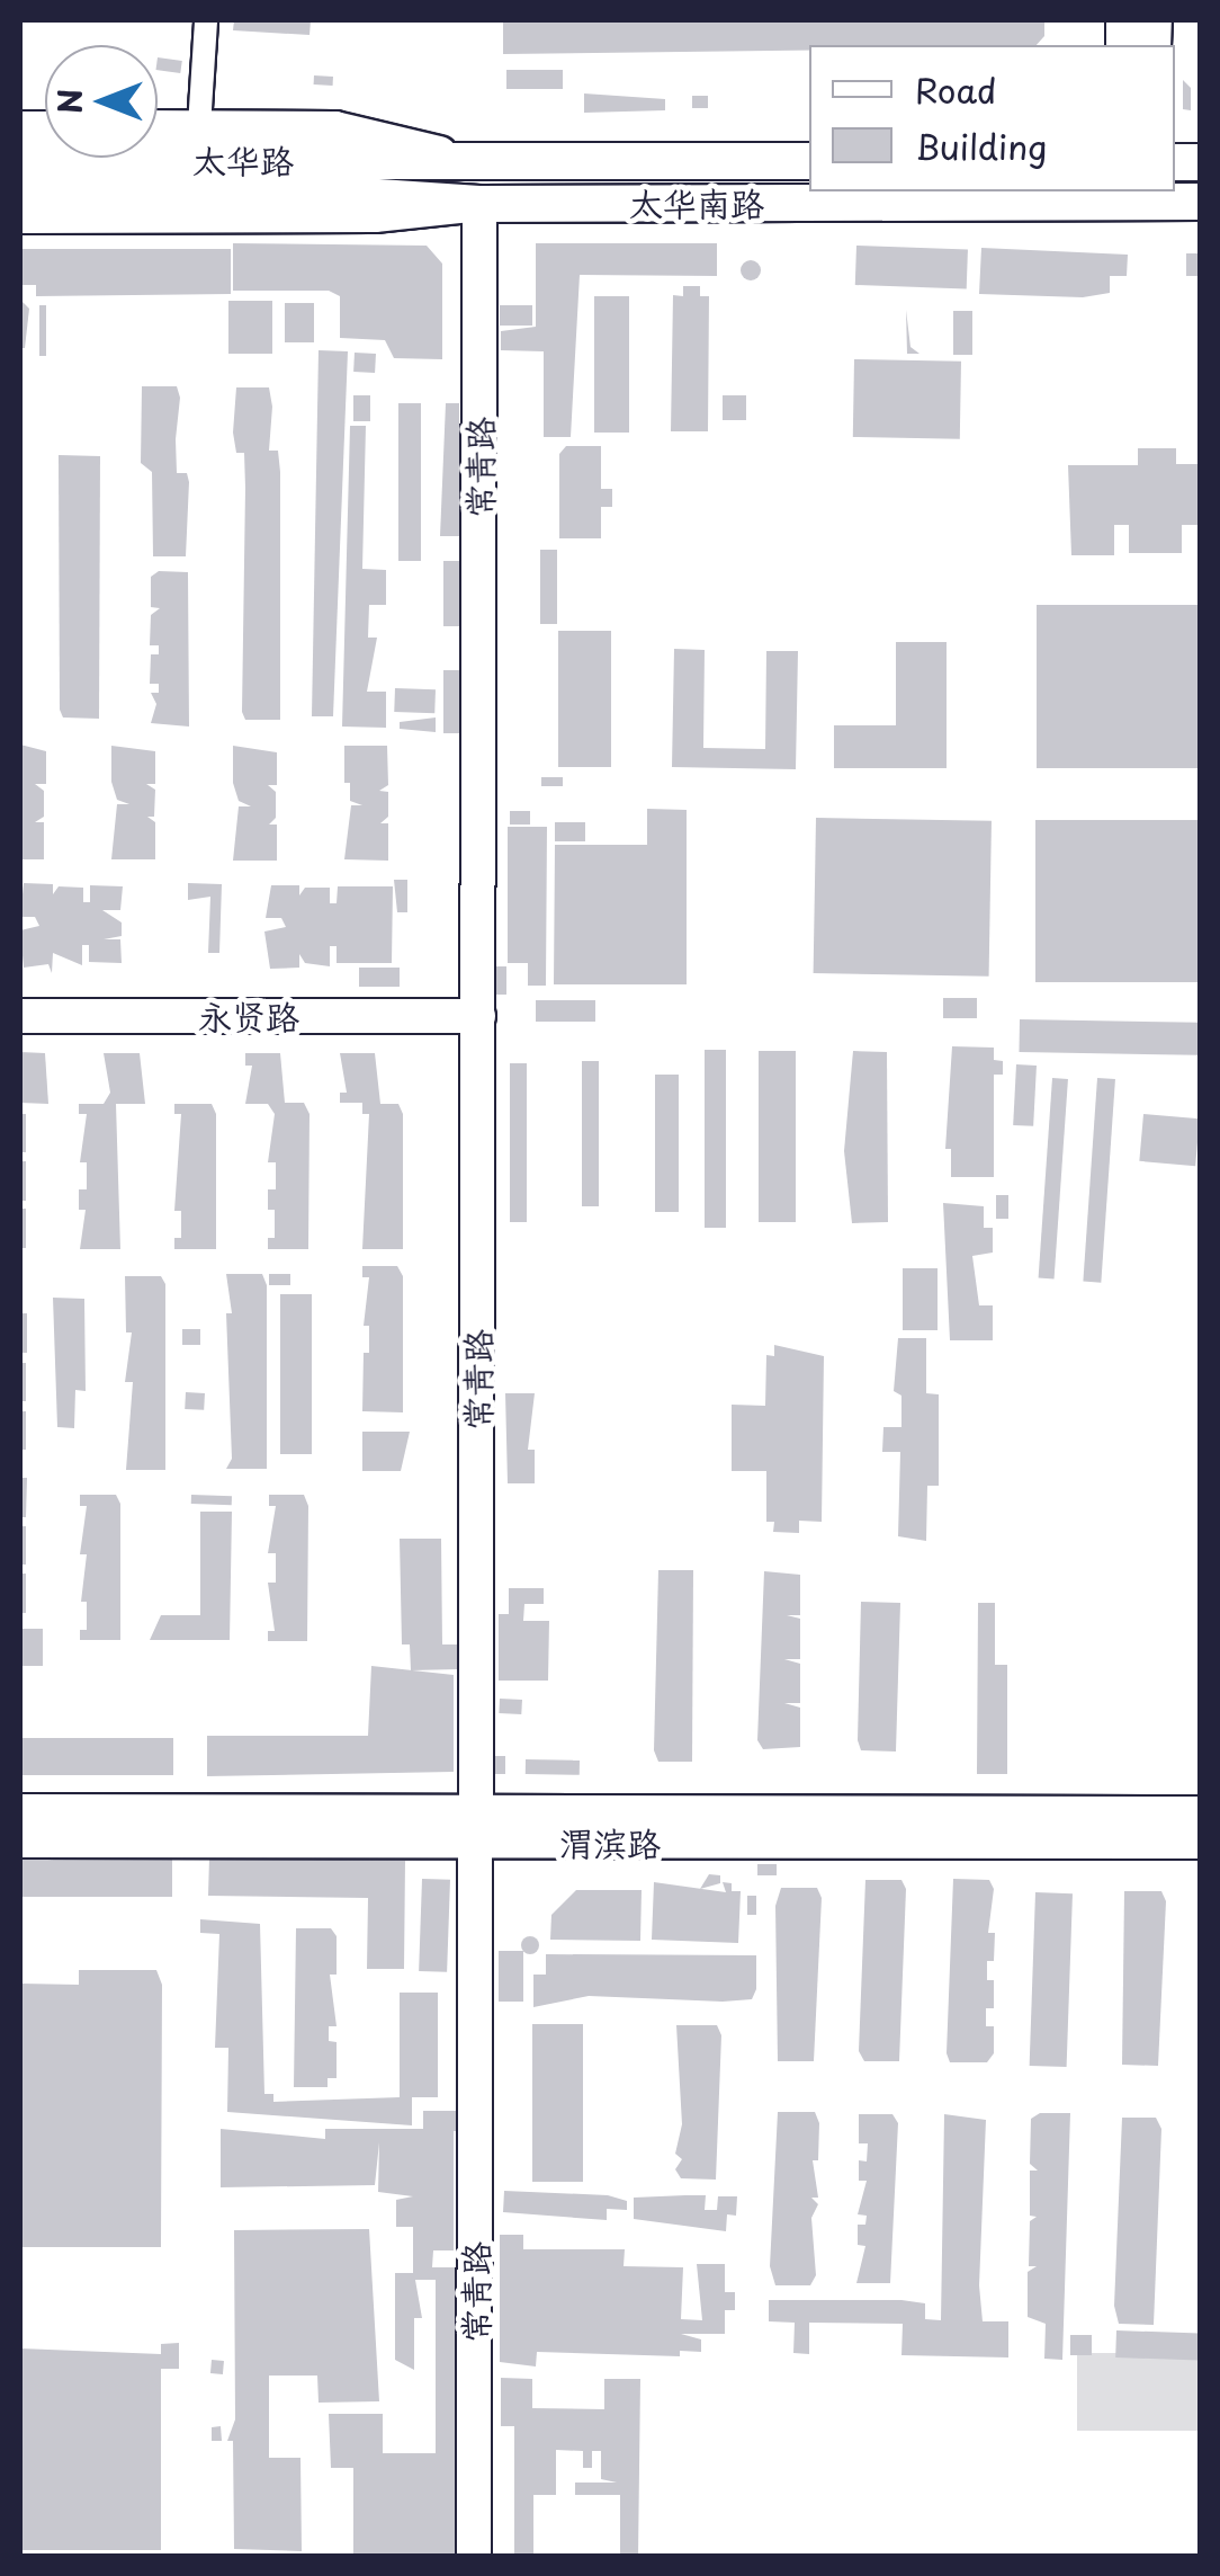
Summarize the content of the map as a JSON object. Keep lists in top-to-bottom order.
{
  "streets": {
    "main road": ["太华路", "太华南路"],
    "street": ["常青路", "永贤路", "渭滨路"]
  },
  "crossings": [
    ["太华路", "太华南路"],
    ["太华南路", "常青路"],
    ["常青路", "永贤路"],
    ["常青路", "渭滨路"]
  ],
  "legend": ["Road", "Building"],
  "north": "left"
}
